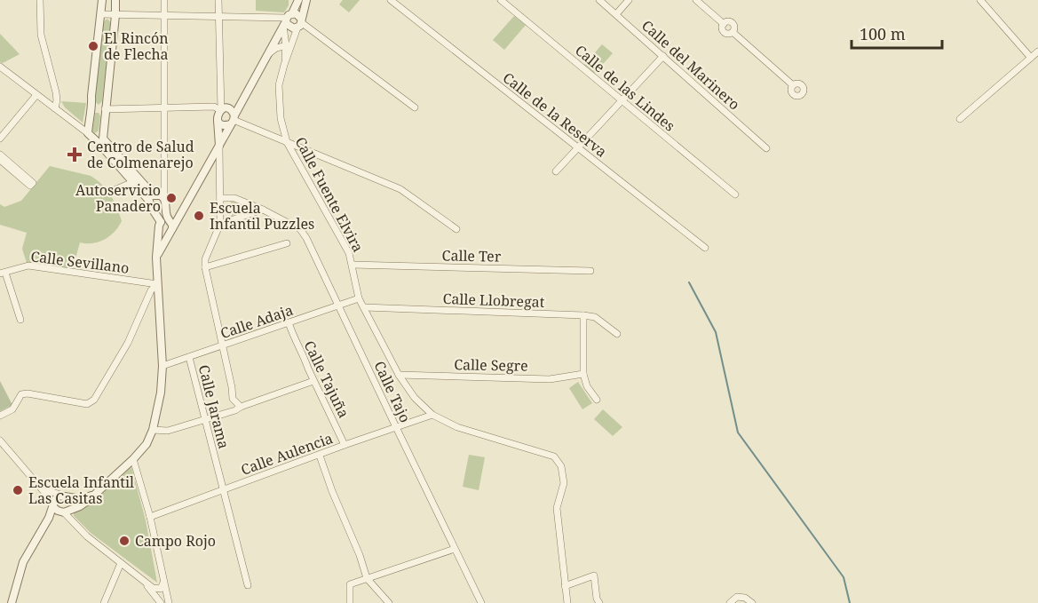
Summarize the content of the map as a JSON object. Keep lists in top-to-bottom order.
{
  "streets": {
    "street": [
      "Calle del Marinero",
      "Calle de las Lindes",
      "Calle de la Reserva",
      "Calle Fuente Elvira",
      "Calle Ter",
      "Calle Sevillano",
      "Calle Llobregat",
      "Calle Adaja",
      "Calle Segre",
      "Calle Tajuña",
      "Calle Tajo",
      "Calle Jarama",
      "Calle Aulencia"
    ]
  },
  "crossings": [
    ["Calle Fuente Elvira", "Calle Ter"],
    ["Calle Fuente Elvira", "Calle Llobregat"],
    ["Calle Fuente Elvira", "Calle Adaja"],
    ["Calle Fuente Elvira", "Calle Segre"],
    ["Calle Fuente Elvira", "Calle Aulencia"],
    ["Calle Adaja", "Calle Tajuña"],
    ["Calle Adaja", "Calle Tajo"],
    ["Calle Adaja", "Calle Jarama"],
    ["Calle Tajuña", "Calle Aulencia"],
    ["Calle Tajo", "Calle Aulencia"],
    ["Calle Jarama", "Calle Aulencia"]
  ],
  "places": {
    "other": [
      "El Rincón de Flecha",
      "Autoservicio Panadero",
      "Escuela Infantil Puzzles",
      "Escuela Infantil Las Casitas",
      "Campo Rojo"
    ],
    "health": ["Centro de Salud de Colmenarejo"]
  },
  "scale_bar": "100 m"
}
